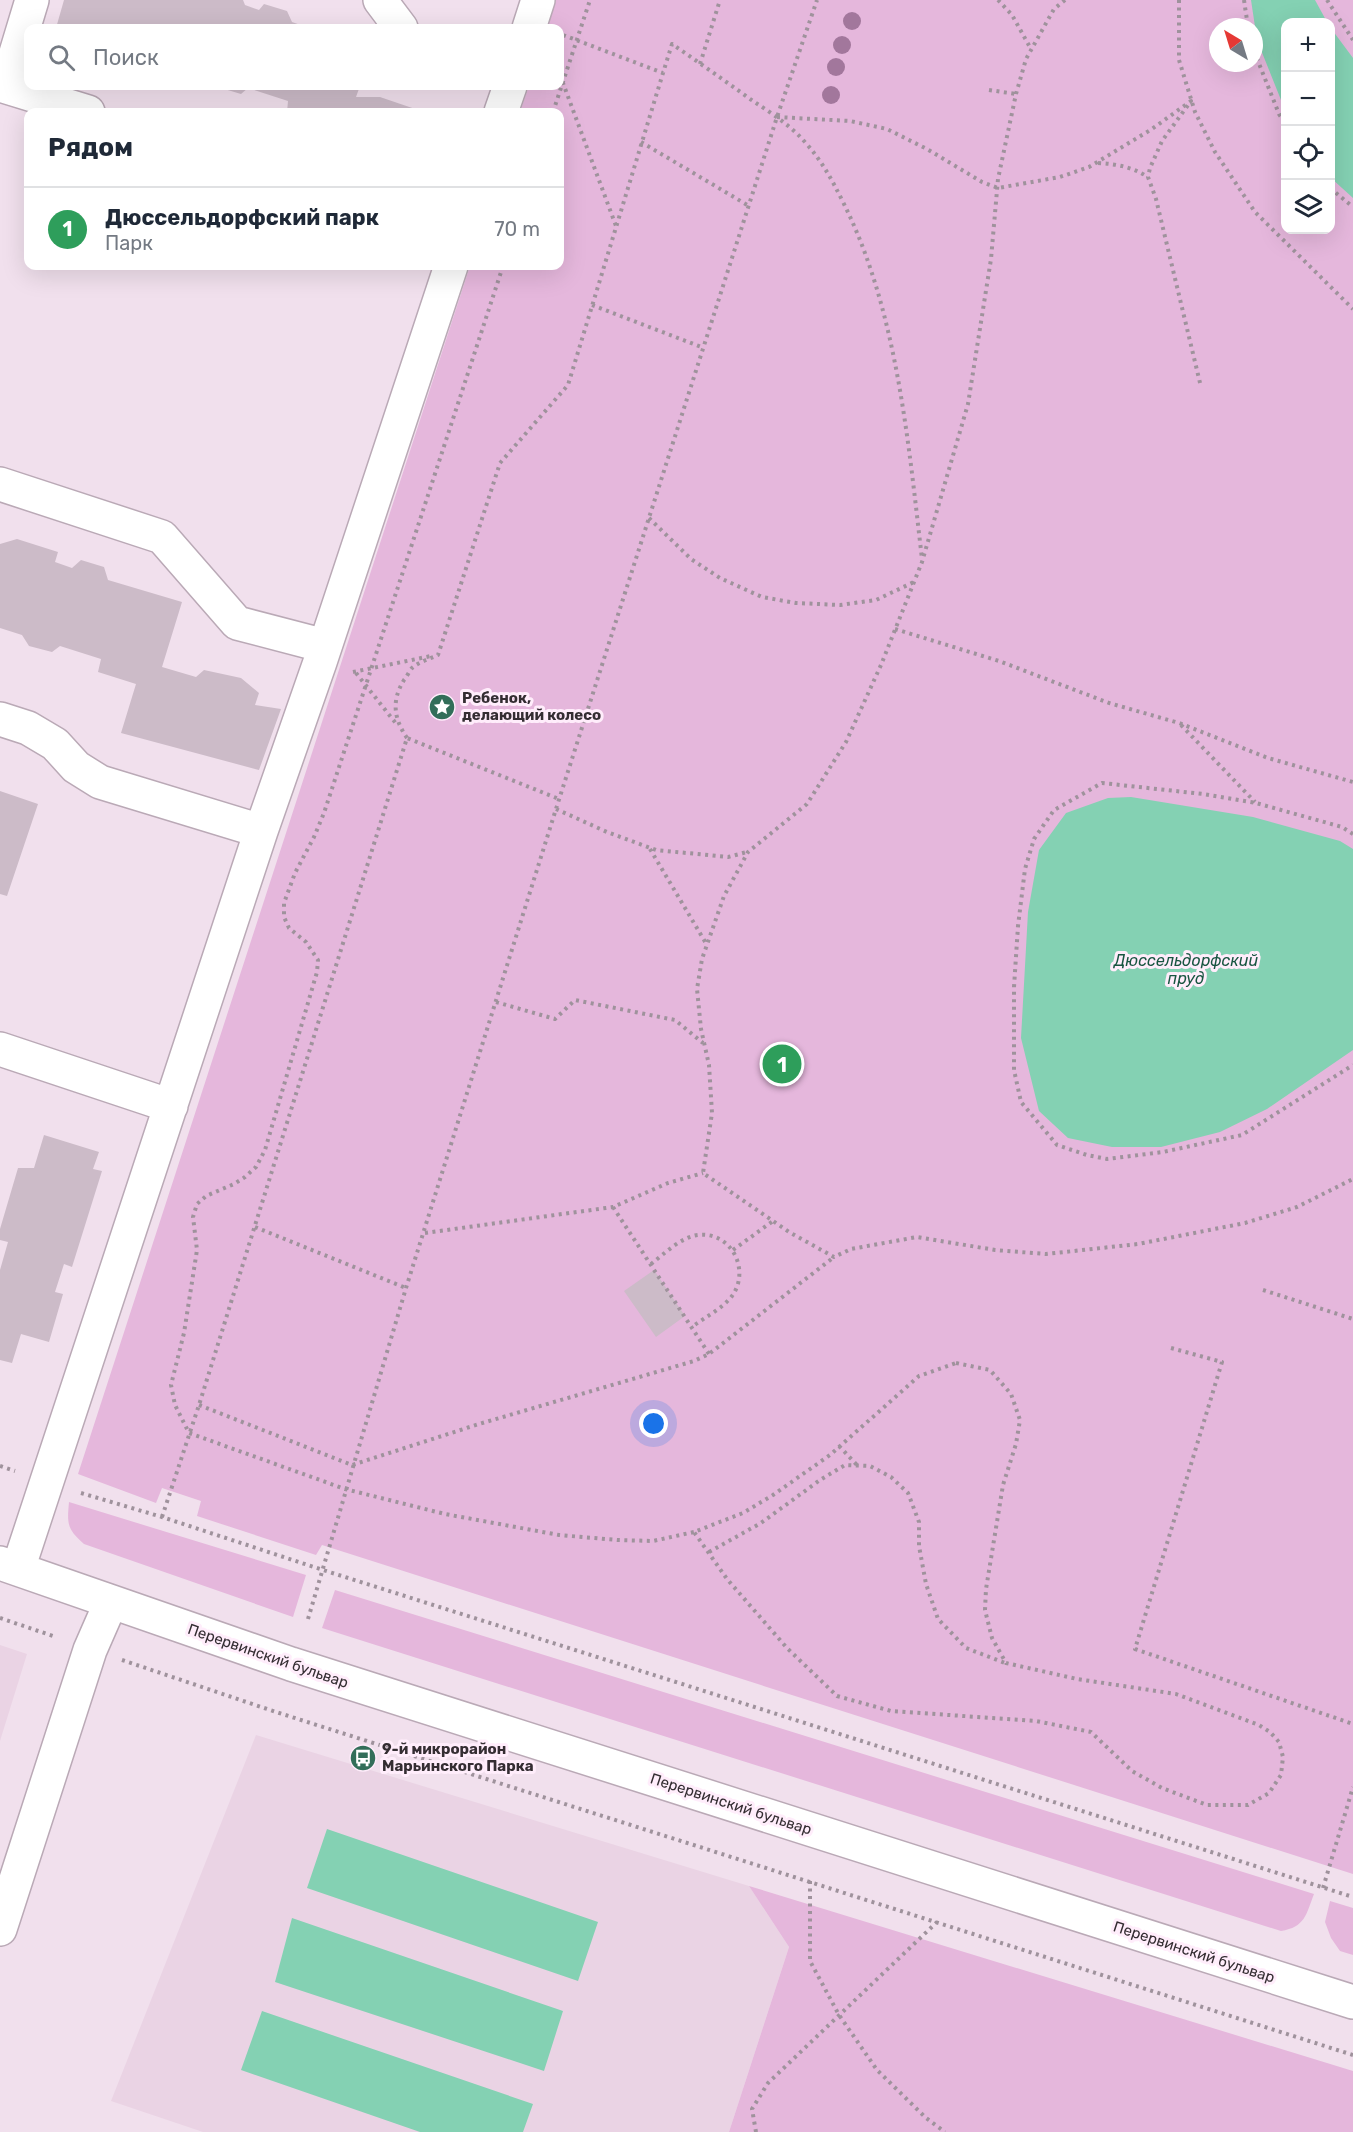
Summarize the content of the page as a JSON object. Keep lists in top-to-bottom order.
{
  "streets": {
    "street": ["Перервинский бульвар"]
  },
  "water": ["Дюссельдорфский пруд"],
  "places": {
    "place": ["Ребенок, делающий колесо"],
    "bus stop": ["9-й микрорайон Марьинского Парка"]
  },
  "north": "top left",
  "page": {
    "map_buttons": ["+", "−"],
    "search": "Поиск",
    "heading": "Рядом",
    "list": [
      {
        "mark": "1",
        "name": "Дюссельдорфский парк",
        "note": "Парк",
        "value": "70 m"
      }
    ],
    "pins": "1"
  }
}
